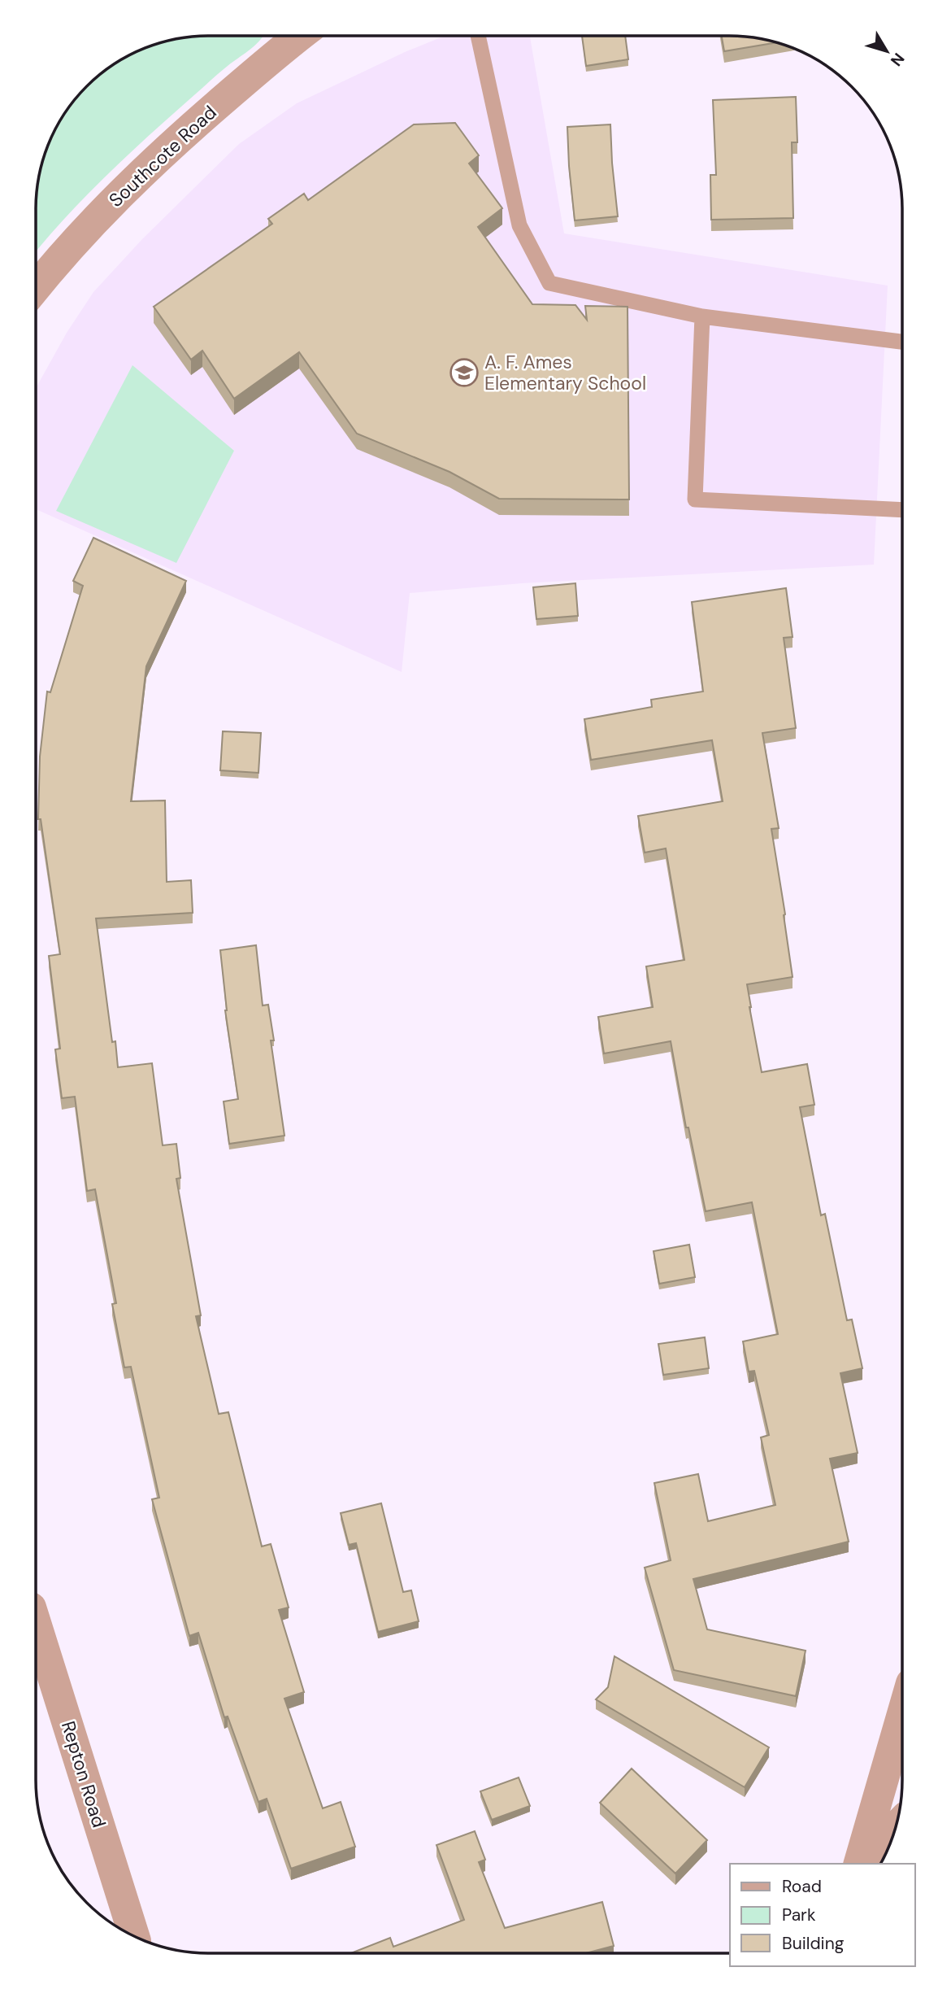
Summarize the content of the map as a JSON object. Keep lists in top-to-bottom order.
{
  "streets": {
    "street": ["Southcote Road", "Repton Road"]
  },
  "places": {
    "school or university": ["A. F. Ames Elementary School"]
  },
  "legend": ["Road", "Park", "Building"],
  "north": "bottom right"
}
